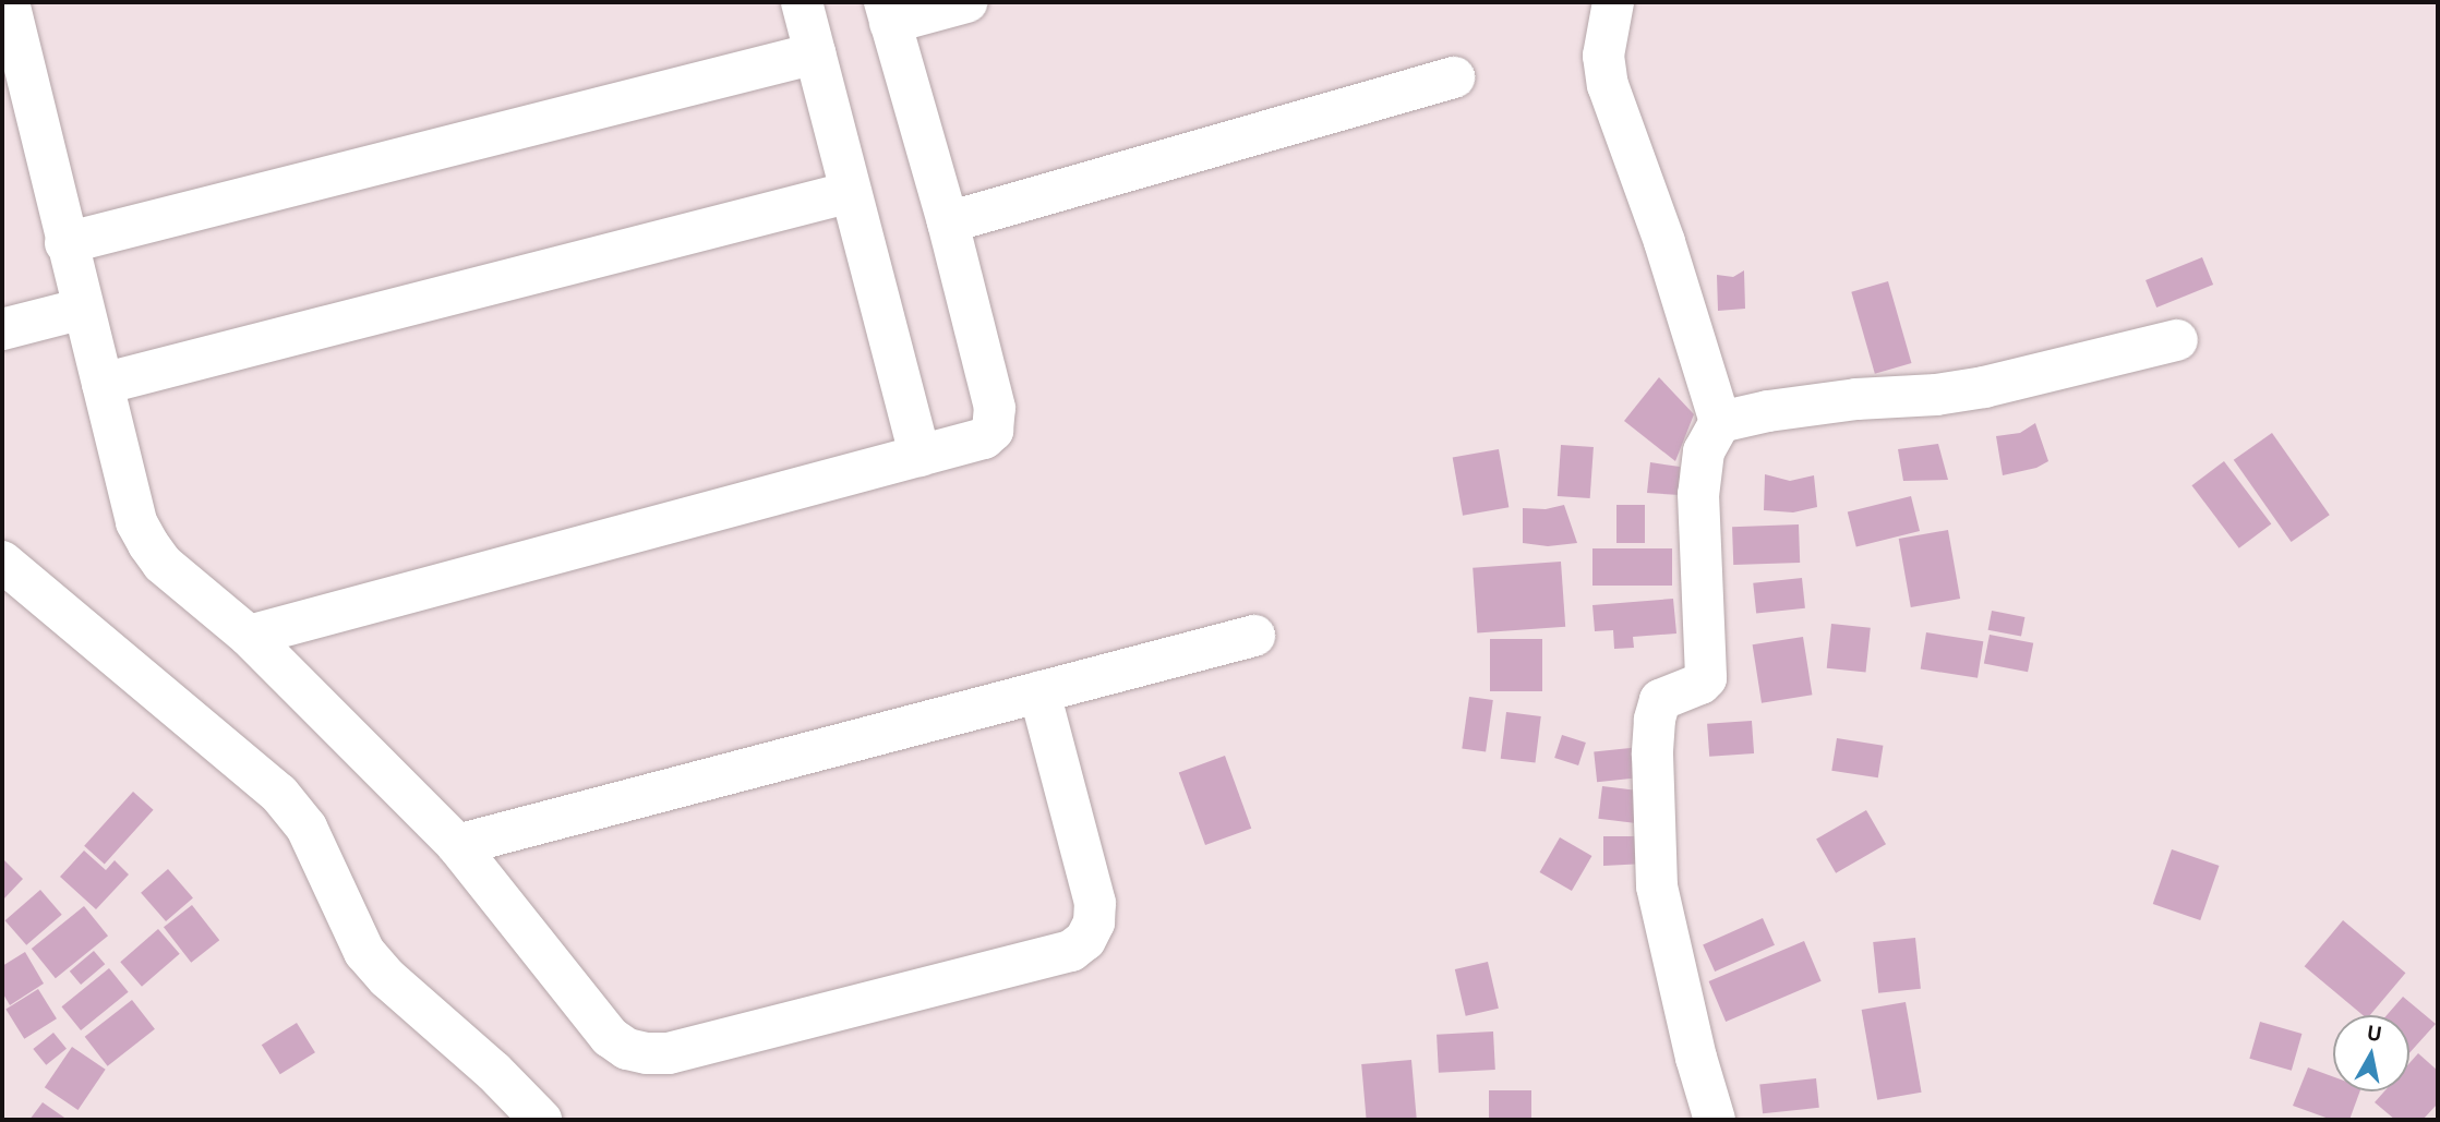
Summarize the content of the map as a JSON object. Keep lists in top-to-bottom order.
{
  "north": "top"
}
